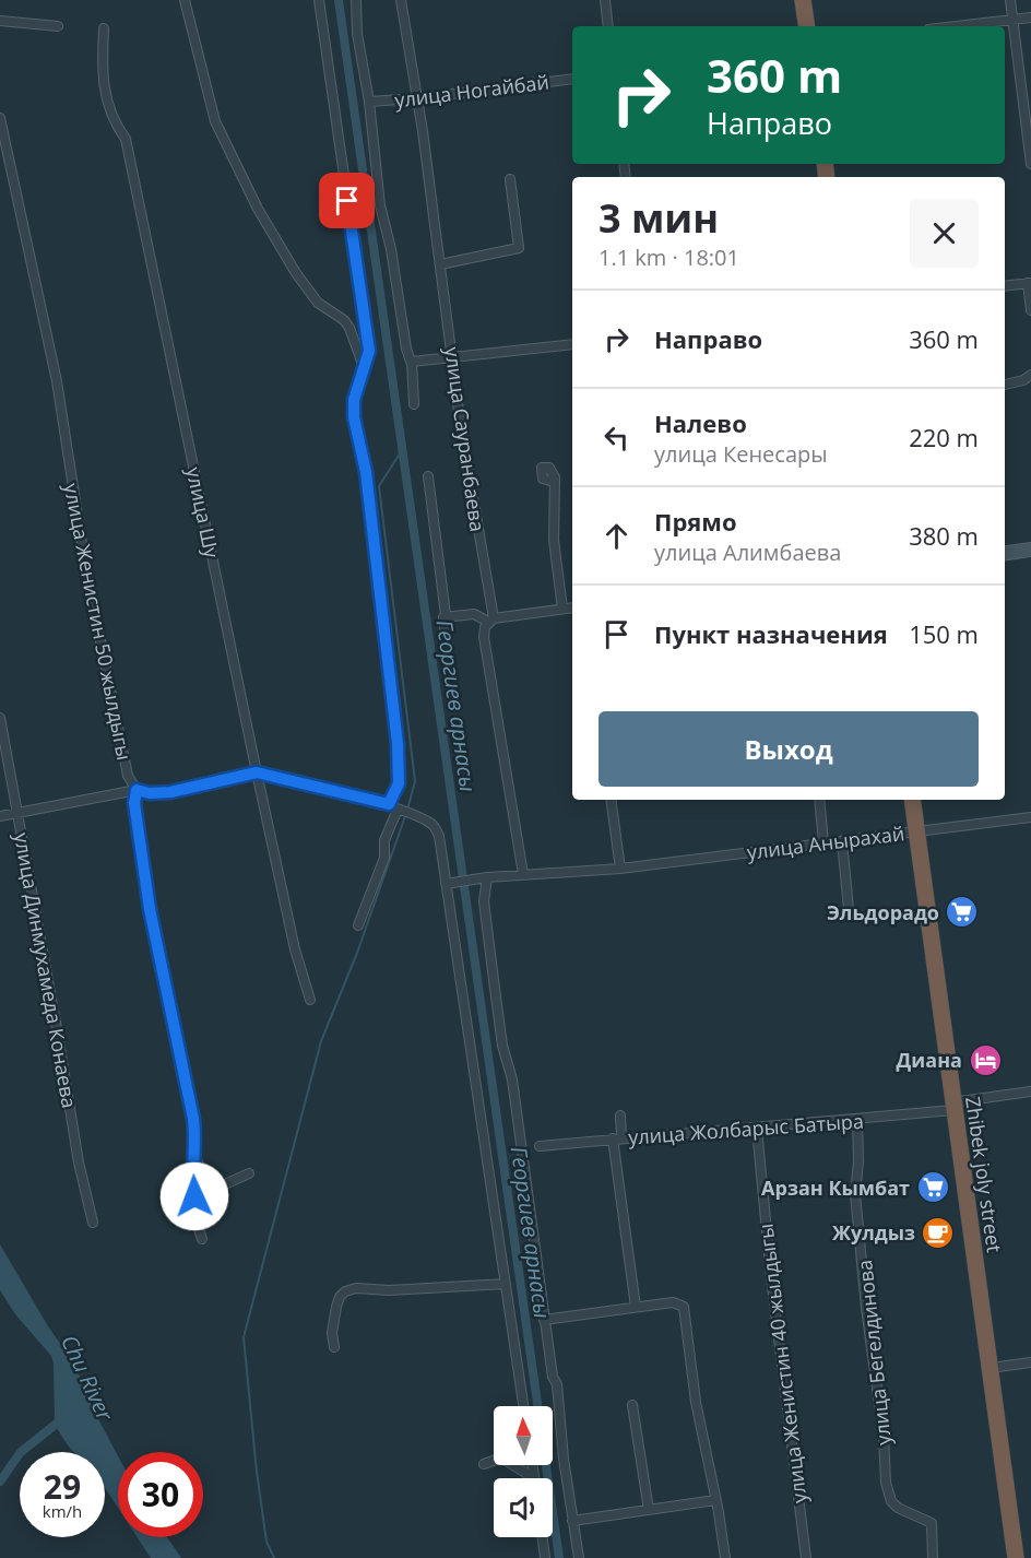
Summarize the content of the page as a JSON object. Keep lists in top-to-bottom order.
{
  "streets": {
    "highway": ["Zhibek joly street"],
    "street": [
      "улица Ногайбай",
      "улица Сауранбаева",
      "улица Шу",
      "улица Женистин 50 жылдыгы",
      "улица Анырахай",
      "улица Динмухамеда Конаева",
      "улица Жолбарыс Батыра",
      "улица Бегелдинова",
      "улица Женистин 40 жылдыгы"
    ]
  },
  "crossings": [
    ["улица Ногайбай", "улица Сауранбаева"],
    ["улица Сауранбаева", "улица Анырахай"],
    ["улица Анырахай", "Zhibek joly street"],
    ["улица Жолбарыс Батыра", "Zhibek joly street"],
    ["улица Жолбарыс Батыра", "улица Бегелдинова"],
    ["улица Жолбарыс Батыра", "улица Женистин 40 жылдыгы"]
  ],
  "water": ["Георгиев арнасы", "Chu River"],
  "places": {
    "supermarket": ["Эльдорадо", "Арзан Кымбат"],
    "hotel": ["Диана"],
    "cafe": ["Жулдыз"]
  },
  "north": "top",
  "page": {
    "turn": ["360 m", "Направо"],
    "heading": ["3 мин", "1.1 km · 18:01"],
    "list": [
      {
        "name": "Направо",
        "value": "360 m"
      },
      {
        "name": "Налево",
        "note": "улица Кенесары",
        "value": "220 m"
      },
      {
        "name": "Прямо",
        "note": "улица Алимбаева",
        "value": "380 m"
      },
      {
        "name": "Пункт назначения",
        "value": "150 m"
      }
    ],
    "buttons": "Выход",
    "speed": "29 km/h",
    "limit": "30"
  }
}
